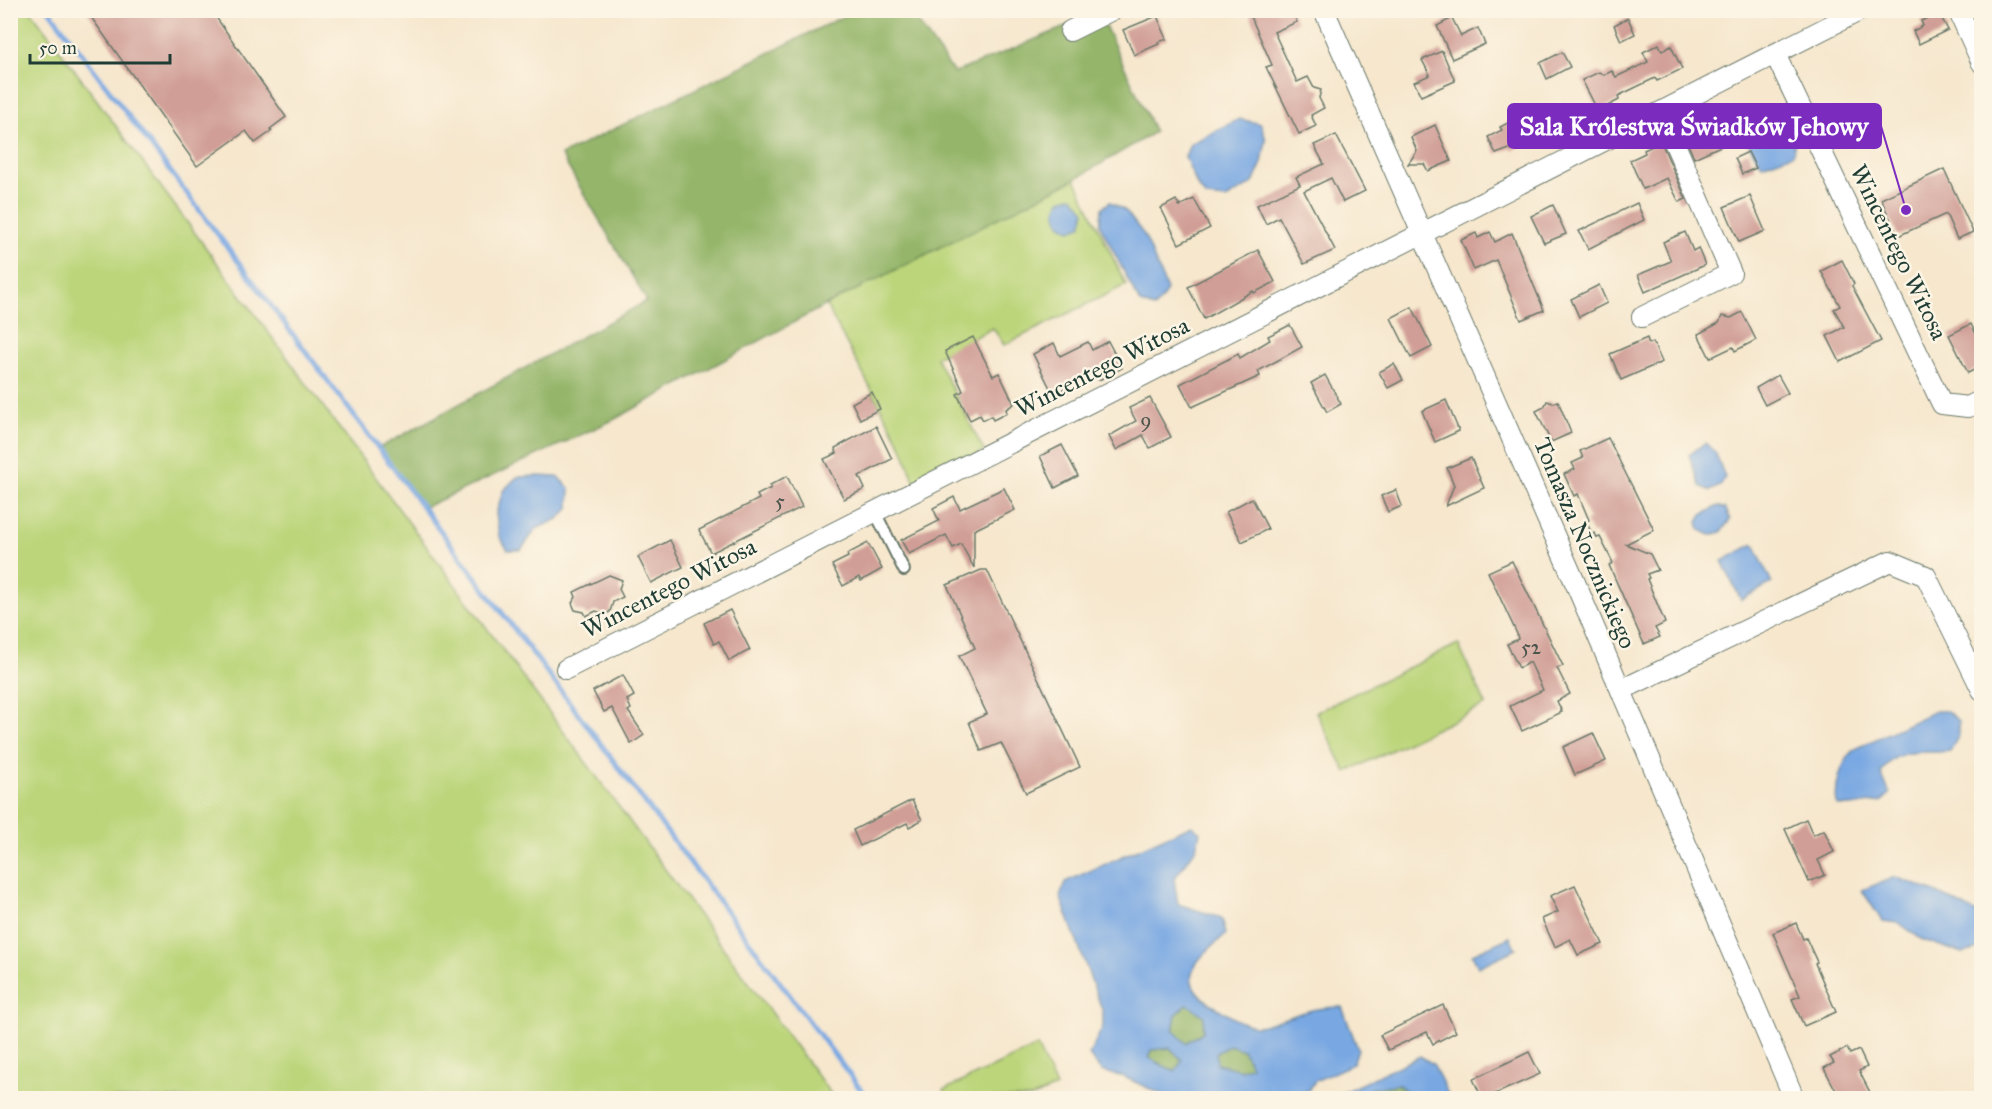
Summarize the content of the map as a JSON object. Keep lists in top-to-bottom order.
{
  "streets": {
    "street": ["Wincentego Witosa", "Tomasza Nocznickiego"]
  },
  "crossings": [
    ["Wincentego Witosa", "Tomasza Nocznickiego"]
  ],
  "places": ["Sala Królestwa Świadków Jehowy"],
  "house_numbers": ["9", "5", "52"],
  "scale_bar": "50 m"
}
